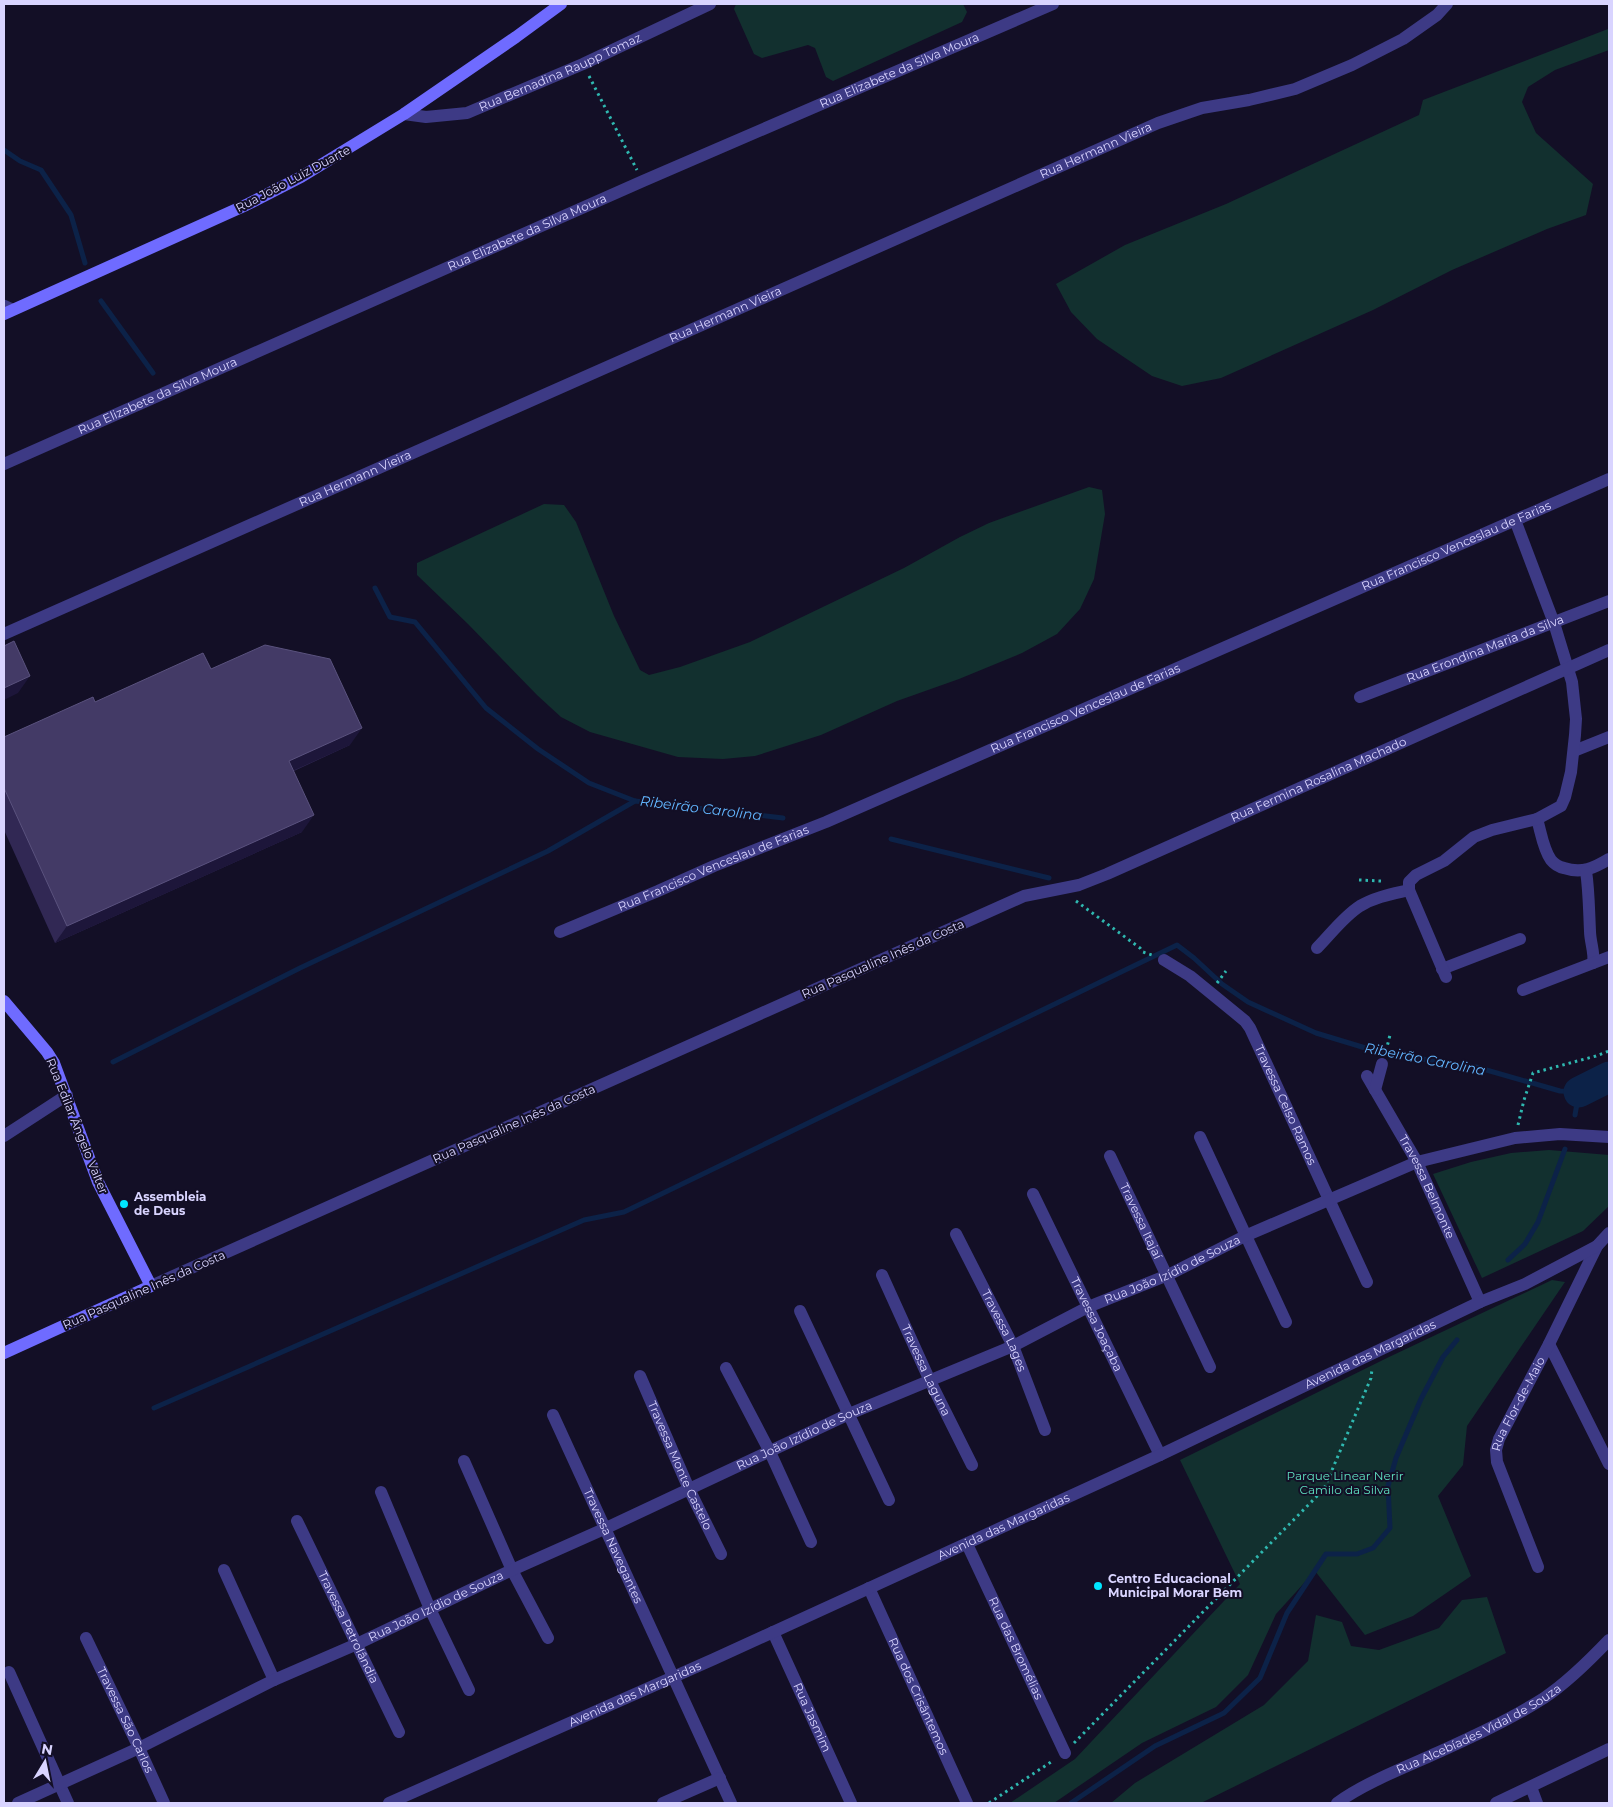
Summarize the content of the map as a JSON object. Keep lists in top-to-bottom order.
{
  "streets": {
    "main road": ["Rua João Luiz Duarte", "Rua Pasqualine Inês da Costa", "Rua Edilar Ângelo Valter"],
    "street": [
      "Rua Elizabete da Silva Moura",
      "Rua Bernadina Raupp Tomaz",
      "Rua Hermann Vieira",
      "Rua Francisco Venceslau de Farias",
      "Rua Erondina Maria da Silva",
      "Rua Fermina Rosalina Machado",
      "Travessa Celso Ramos",
      "Travessa Belmonte",
      "Travessa Itajaí",
      "Rua João Izídio de Souza",
      "Travessa Joaçaba",
      "Travessa Lages",
      "Avenida das Margaridas",
      "Travessa Laguna",
      "Rua Flor-de-Maio",
      "Travessa Monte Castelo",
      "Travessa Navegantes",
      "Travessa Petrolândia",
      "Rua das Bromélias",
      "Rua dos Crisântemos",
      "Rua Jasmim",
      "Travessa São Carlos",
      "Rua Alcebíades Vidal de Souza"
    ]
  },
  "crossings": [
    ["Rua Bernadina Raupp Tomaz", "Rua João Luiz Duarte"],
    ["Rua Fermina Rosalina Machado", "Rua Pasqualine Inês da Costa"],
    ["Rua Pasqualine Inês da Costa", "Rua Edilar Ângelo Valter"],
    ["Travessa Celso Ramos", "Rua João Izídio de Souza"],
    ["Travessa Belmonte", "Rua João Izídio de Souza"],
    ["Travessa Belmonte", "Avenida das Margaridas"],
    ["Travessa Itajaí", "Rua João Izídio de Souza"],
    ["Rua João Izídio de Souza", "Travessa Joaçaba"],
    ["Rua João Izídio de Souza", "Travessa Lages"],
    ["Rua João Izídio de Souza", "Travessa Laguna"],
    ["Rua João Izídio de Souza", "Travessa Monte Castelo"],
    ["Rua João Izídio de Souza", "Travessa Navegantes"],
    ["Rua João Izídio de Souza", "Travessa Petrolândia"],
    ["Rua João Izídio de Souza", "Travessa São Carlos"],
    ["Travessa Joaçaba", "Avenida das Margaridas"],
    ["Avenida das Margaridas", "Rua Flor-de-Maio"],
    ["Avenida das Margaridas", "Travessa Navegantes"],
    ["Avenida das Margaridas", "Rua das Bromélias"],
    ["Avenida das Margaridas", "Rua dos Crisântemos"],
    ["Avenida das Margaridas", "Rua Jasmim"]
  ],
  "water": ["Ribeirão Carolina"],
  "parks": ["Parque Linear Nerir Camilo da Silva"],
  "places": ["Assembleia de Deus", "Centro Educacional Municipal Morar Bem"],
  "north": "top"
}
